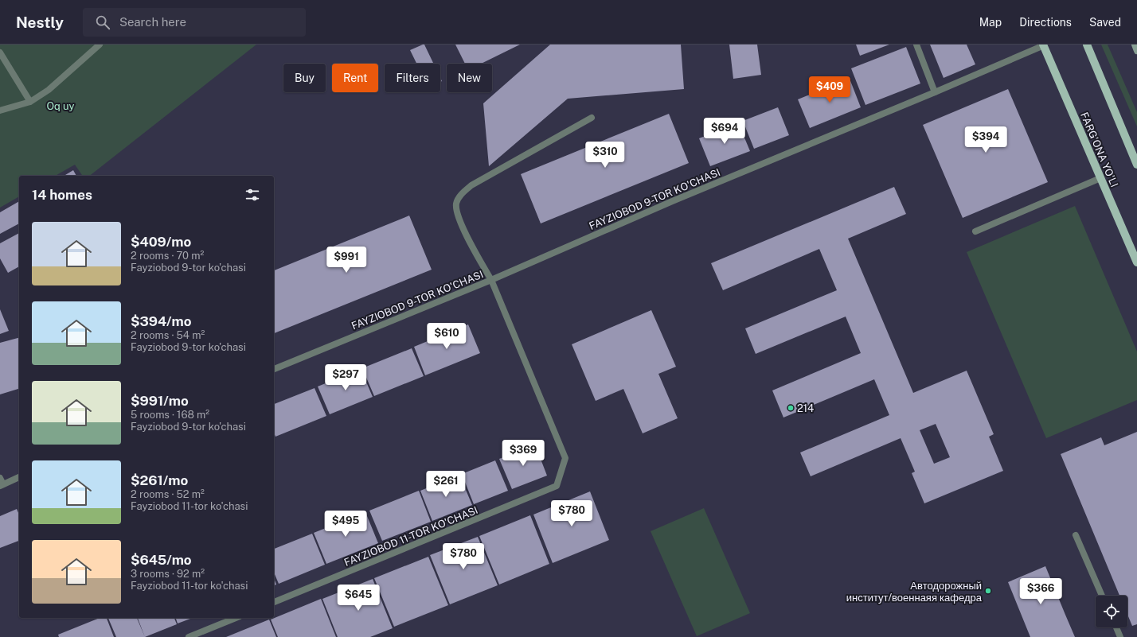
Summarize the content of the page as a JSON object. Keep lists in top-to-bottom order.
{
  "streets": {
    "main road": ["FARG'ONA YO'LI"],
    "street": ["FAYZIOBOD 9-TOR KO'CHASI", "FAYZIOBOD 11-TOR KO'CHASI"]
  },
  "crossings": [
    ["FARG'ONA YO'LI", "FAYZIOBOD 9-TOR KO'CHASI"],
    ["FAYZIOBOD 9-TOR KO'CHASI", "FAYZIOBOD 11-TOR KO'CHASI"]
  ],
  "parks": ["Oq uy"],
  "places": ["214", "Автодорожный институт/военнаяя кафедра"],
  "page": {
    "header": "Nestly",
    "search": "Search here",
    "nav": ["Map", "Directions", "Saved"],
    "chip": [
      "Buy",
      "Rent",
      "Filters",
      "New"
    ],
    "price": [
      "$409",
      "$694",
      "$394",
      "$310",
      "$991",
      "$610",
      "$297",
      "$369",
      "$261",
      "$780",
      "$495",
      "$780",
      "$366",
      "$645"
    ],
    "heading": "14 homes",
    "list": [
      {
        "name": "$409/mo",
        "note": "2 rooms · 70 m² · Fayziobod 9-tor ko'chasi"
      },
      {
        "name": "$394/mo",
        "note": "2 rooms · 54 m² · Fayziobod 9-tor ko'chasi"
      },
      {
        "name": "$991/mo",
        "note": "5 rooms · 168 m² · Fayziobod 9-tor ko'chasi"
      },
      {
        "name": "$261/mo",
        "note": "2 rooms · 52 m² · Fayziobod 11-tor ko'chasi"
      },
      {
        "name": "$645/mo",
        "note": "3 rooms · 92 m² · Fayziobod 11-tor ko'chasi"
      }
    ]
  }
}
